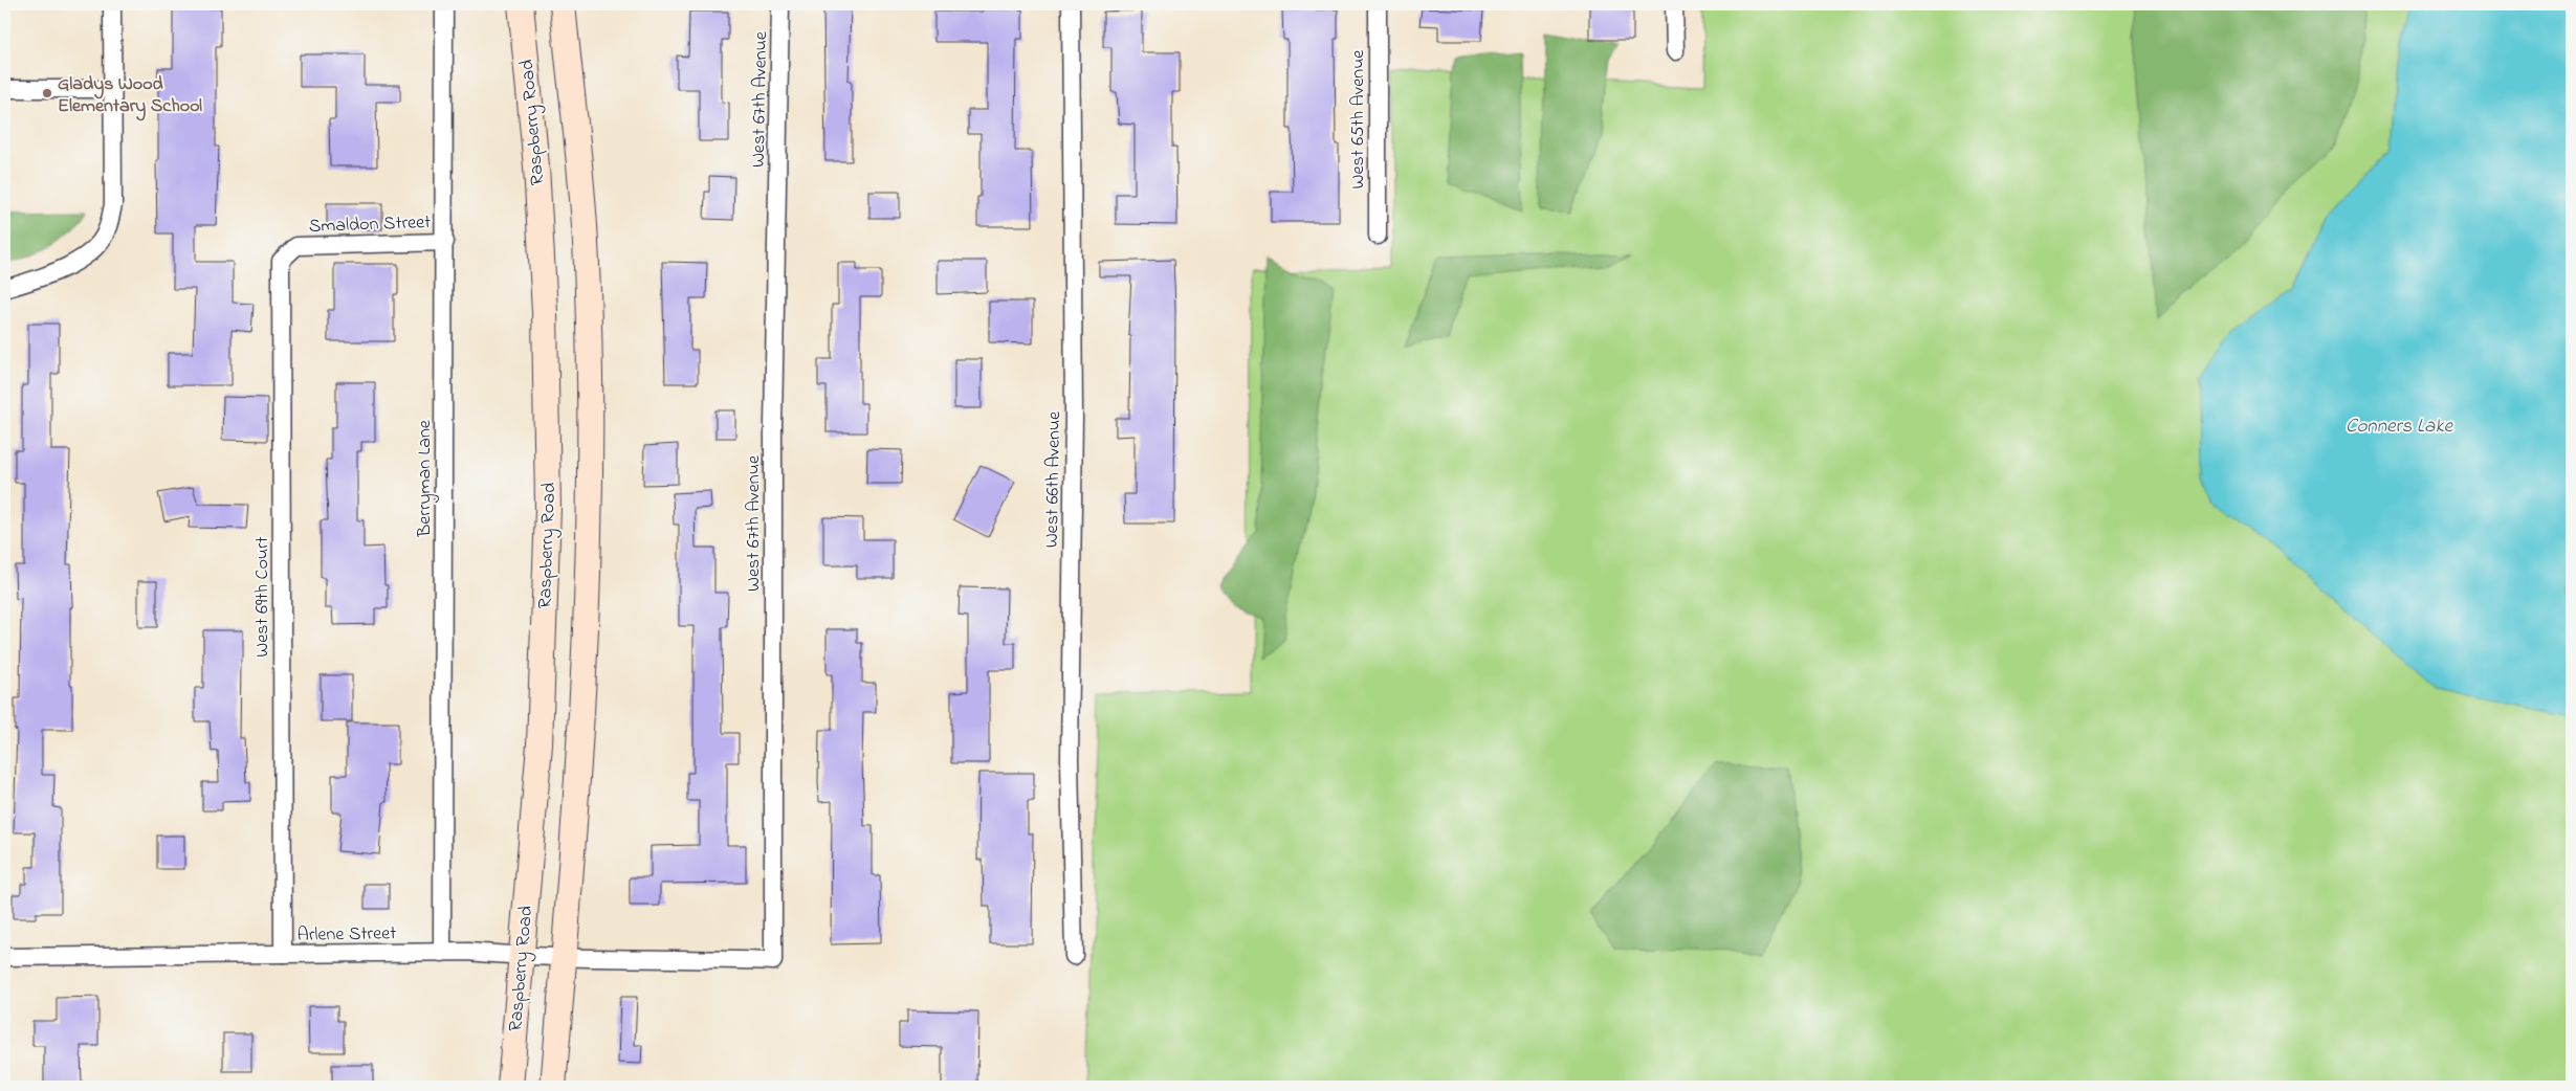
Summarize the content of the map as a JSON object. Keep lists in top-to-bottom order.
{
  "streets": {
    "main road": ["Raspberry Road"],
    "street": [
      "West 67th Avenue",
      "West 65th Avenue",
      "Smaldon Street",
      "Berryman Lane",
      "West 66th Avenue",
      "West 69th Court",
      "Arlene Street"
    ]
  },
  "crossings": [
    ["West 67th Avenue", "Arlene Street"],
    ["Raspberry Road", "Arlene Street"],
    ["Smaldon Street", "Berryman Lane"],
    ["Smaldon Street", "West 69th Court"],
    ["Berryman Lane", "Arlene Street"],
    ["West 69th Court", "Arlene Street"]
  ],
  "water": ["Conners Lake"],
  "places": ["Gladys Wood Elementary School"]
}
